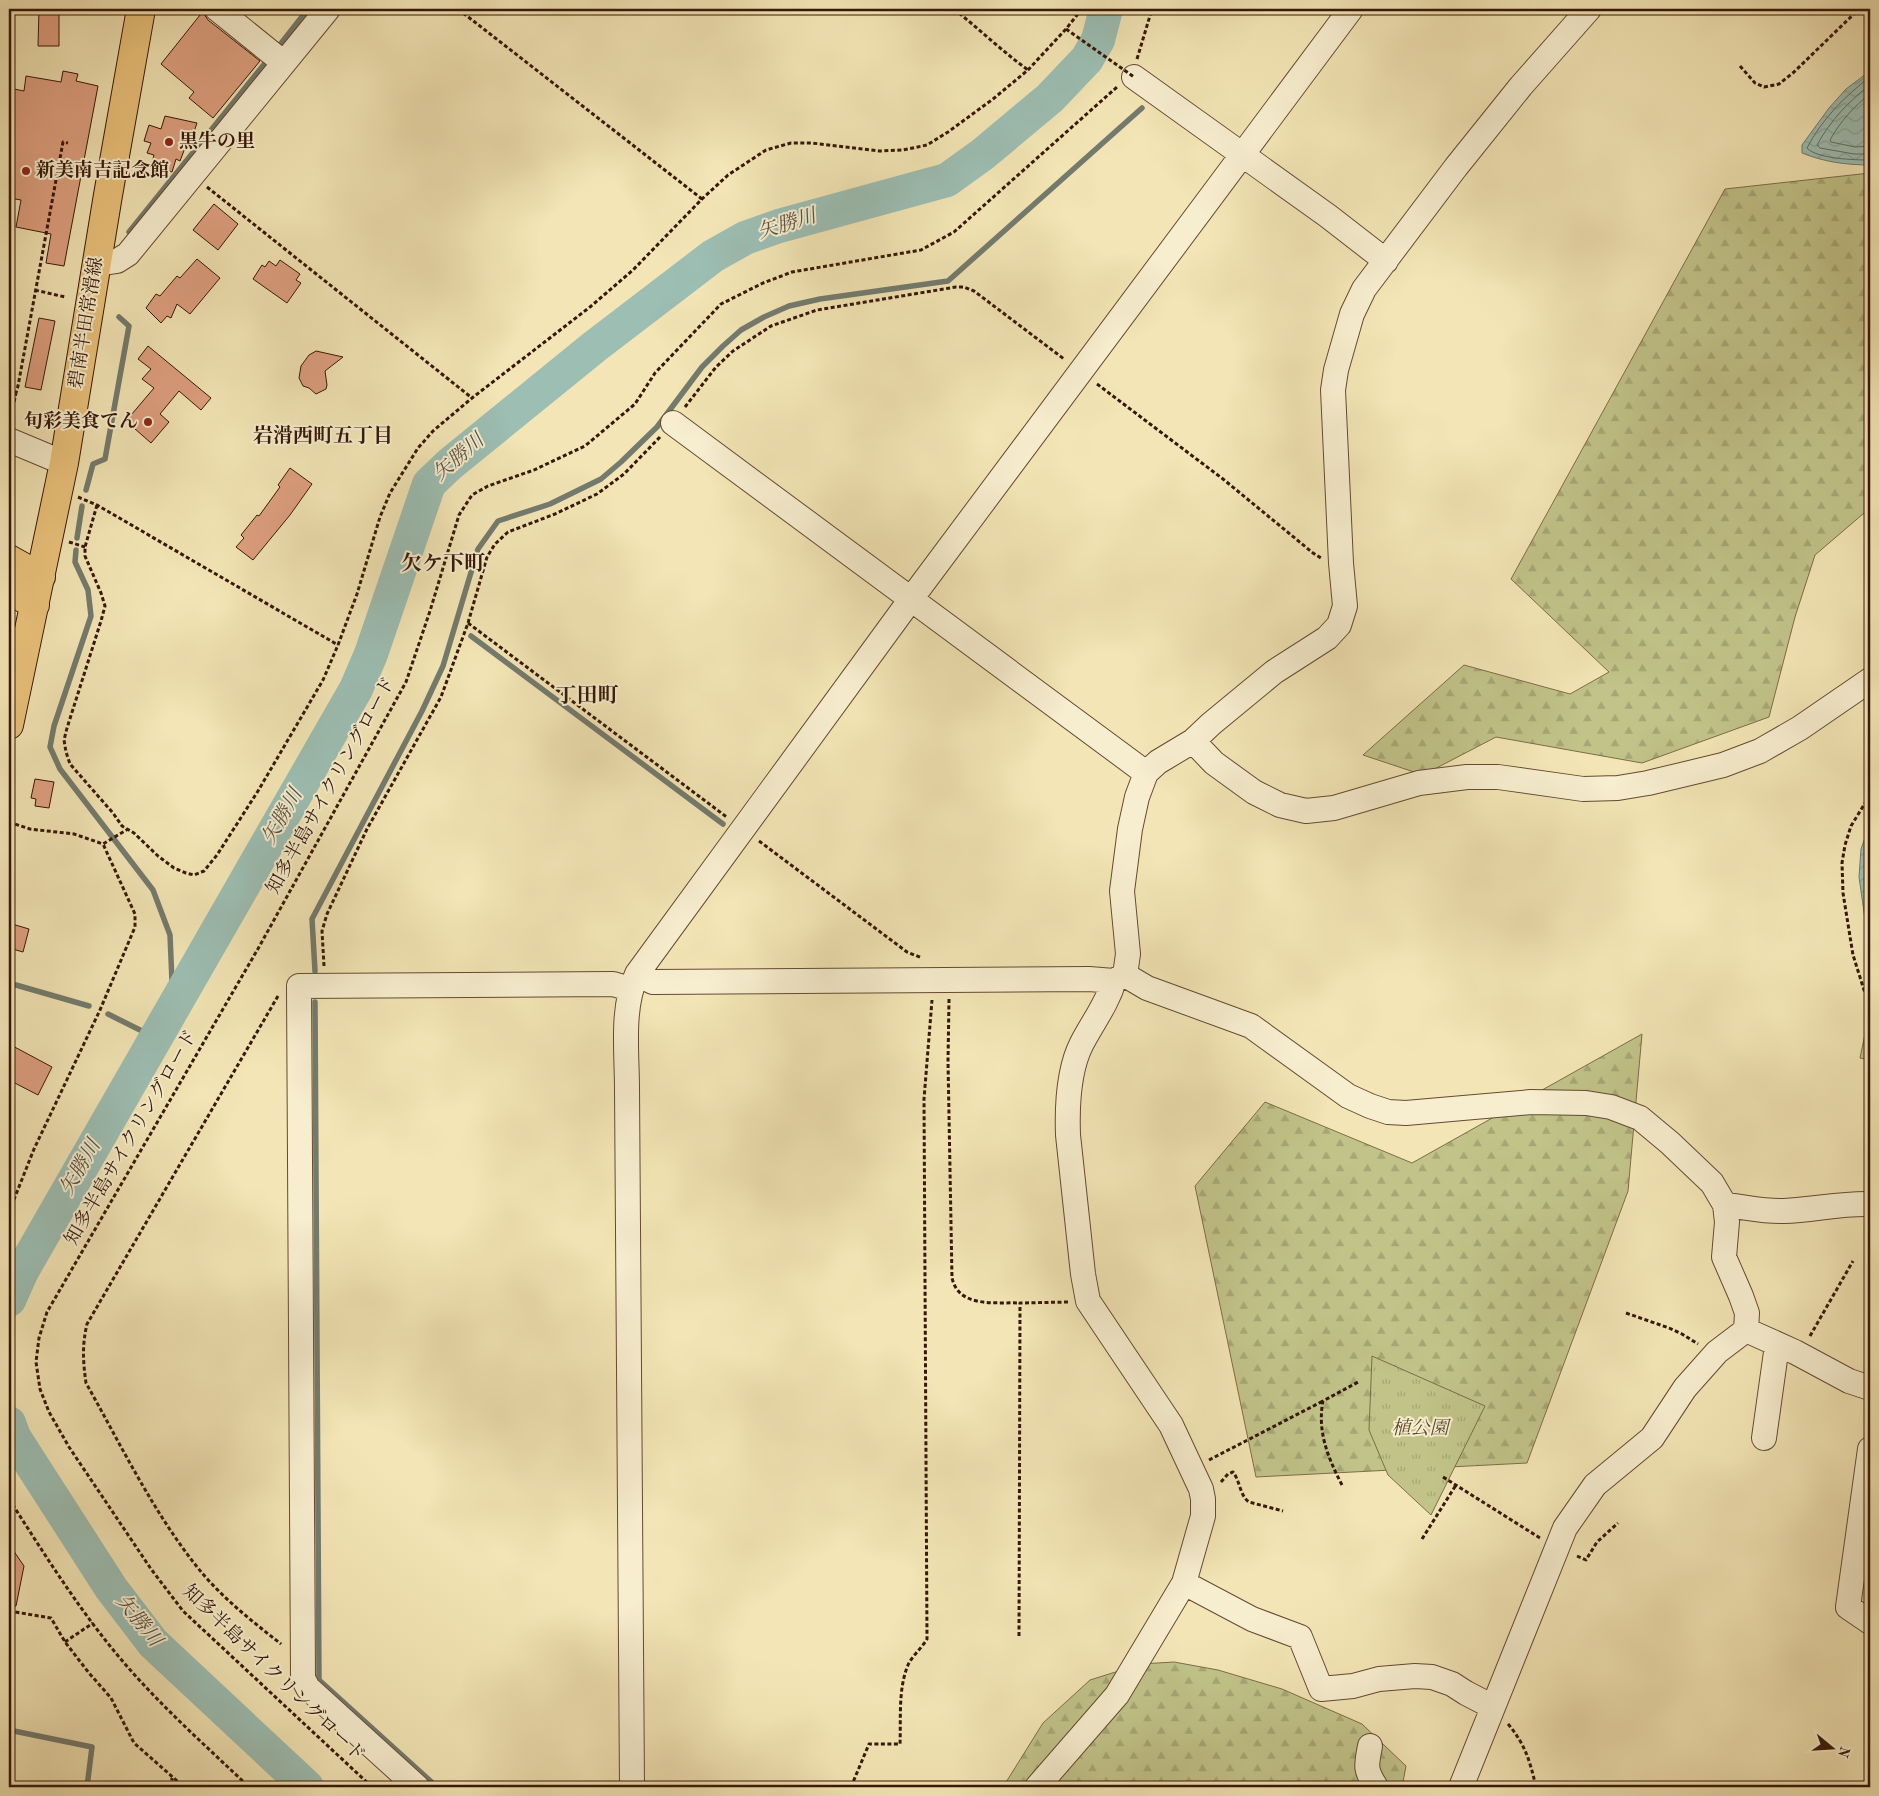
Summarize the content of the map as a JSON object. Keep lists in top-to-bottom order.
{
  "streets": {
    "main road": ["碧南半田常滑線"],
    "path": ["知多半島サイクリングロード"]
  },
  "districts": ["岩滑西町五丁目", "欠ケ下町", "丁田町"],
  "water": ["矢勝川"],
  "parks": ["植公園"],
  "places": ["黒牛の里", "新美南吉記念館", "旬彩美食てん"],
  "north": "right"
}
